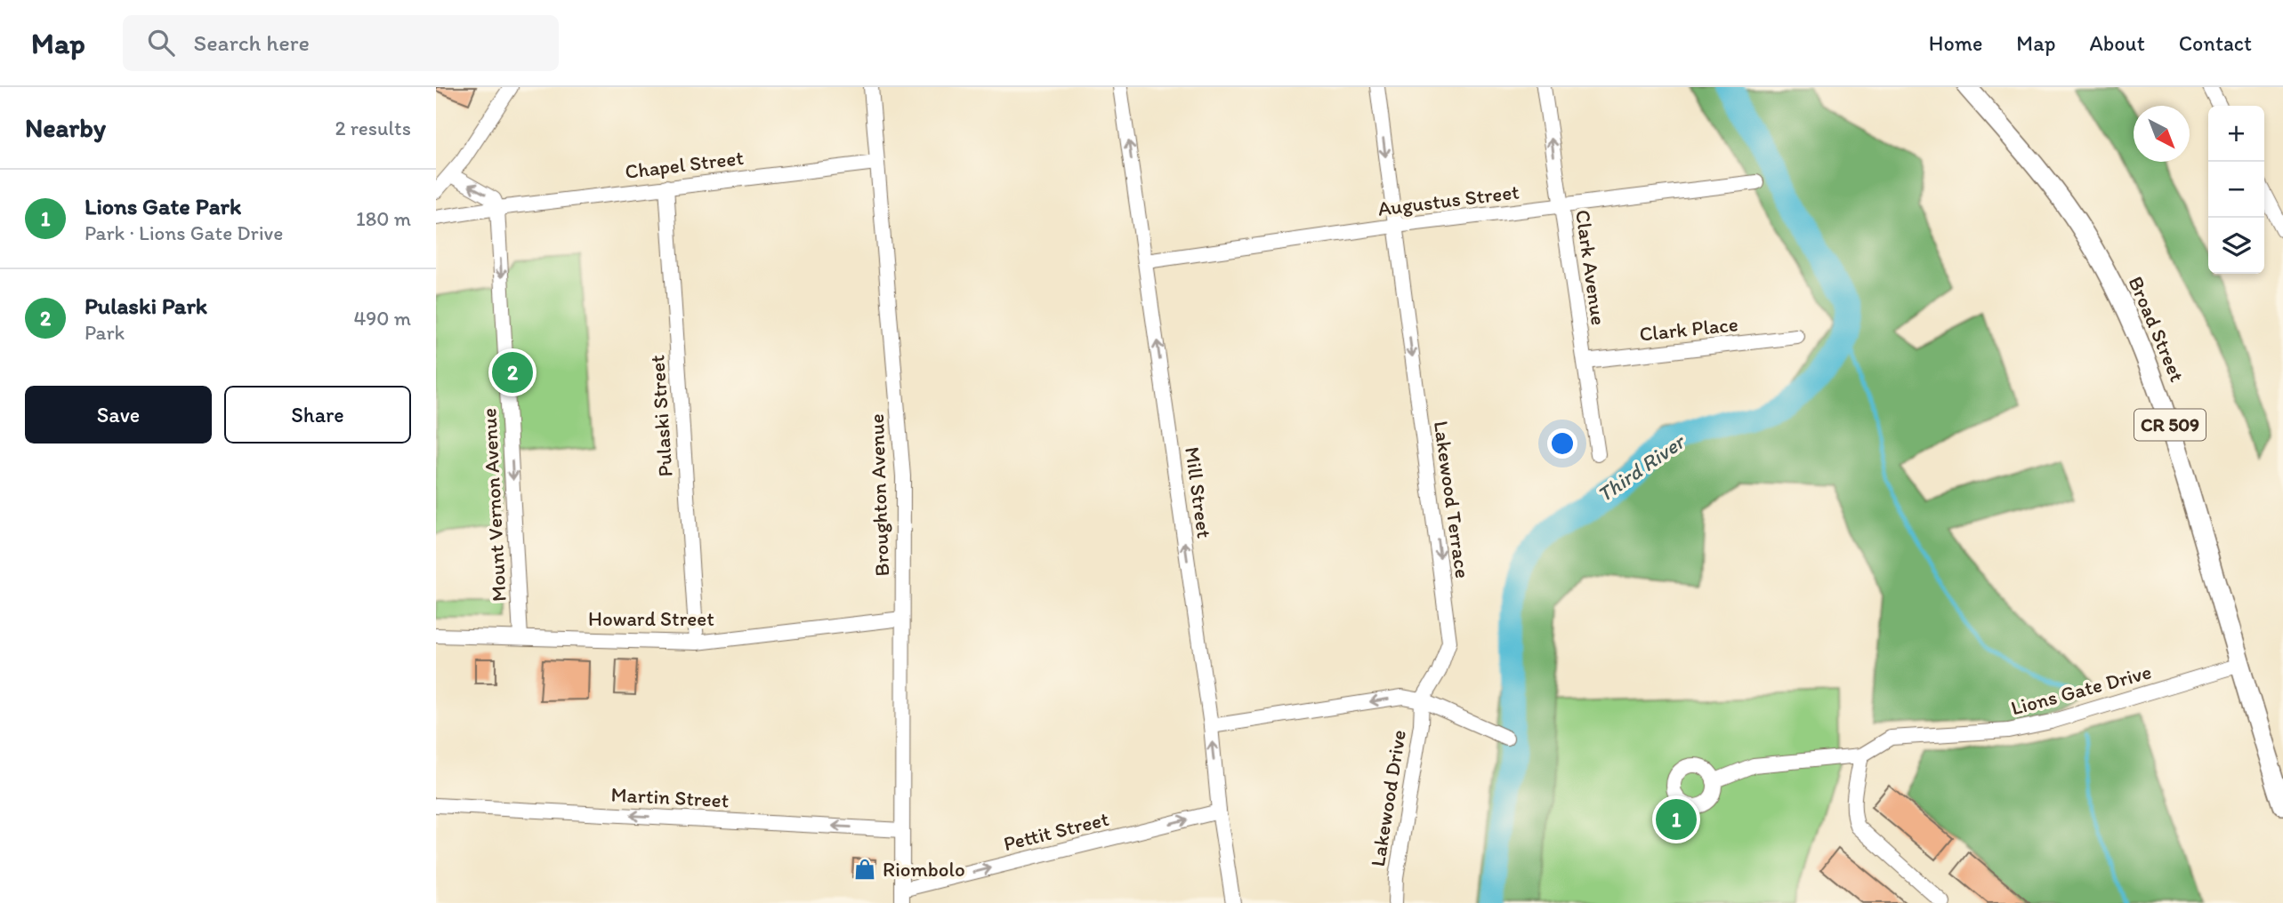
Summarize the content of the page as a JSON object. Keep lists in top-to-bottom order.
{
  "streets": {
    "main road": ["Broad Street", "CR 509"],
    "street": [
      "Chapel Street",
      "Augustus Street",
      "Clark Avenue",
      "Clark Place",
      "Pulaski Street",
      "Mill Street",
      "Broughton Avenue",
      "Lakewood Terrace",
      "Mount Vernon Avenue",
      "Howard Street",
      "Lions Gate Drive",
      "Martin Street",
      "Lakewood Drive",
      "Pettit Street"
    ]
  },
  "crossings": [
    ["Chapel Street", "Pulaski Street"],
    ["Chapel Street", "Broughton Avenue"],
    ["Chapel Street", "Mount Vernon Avenue"],
    ["Augustus Street", "Clark Avenue"],
    ["Augustus Street", "Mill Street"],
    ["Augustus Street", "Lakewood Terrace"],
    ["Clark Avenue", "Clark Place"],
    ["Broad Street", "Lions Gate Drive"],
    ["Pulaski Street", "Howard Street"],
    ["Mill Street", "Pettit Street"],
    ["Broughton Avenue", "Howard Street"],
    ["Broughton Avenue", "Martin Street"],
    ["Broughton Avenue", "Pettit Street"],
    ["Lakewood Terrace", "Lakewood Drive"],
    ["Mount Vernon Avenue", "Howard Street"]
  ],
  "one_way": [
    "Mill Street",
    "Lakewood Terrace",
    "Mount Vernon Avenue",
    "Martin Street",
    "Pettit Street"
  ],
  "water": ["Third River"],
  "places": {
    "shop": ["Riombolo"]
  },
  "north": "bottom right",
  "page": {
    "header": "Map",
    "search": "Search here",
    "nav": [
      "Home",
      "Map",
      "About",
      "Contact"
    ],
    "heading": ["Nearby", "2 results"],
    "map_buttons": ["+", "−"],
    "list": [
      {
        "mark": "1",
        "name": "Lions Gate Park",
        "note": "Park · Lions Gate Drive",
        "value": "180 m"
      },
      {
        "mark": "2",
        "name": "Pulaski Park",
        "note": "Park",
        "value": "490 m"
      }
    ],
    "pins": ["2", "1"],
    "buttons": ["Save", "Share"]
  }
}
